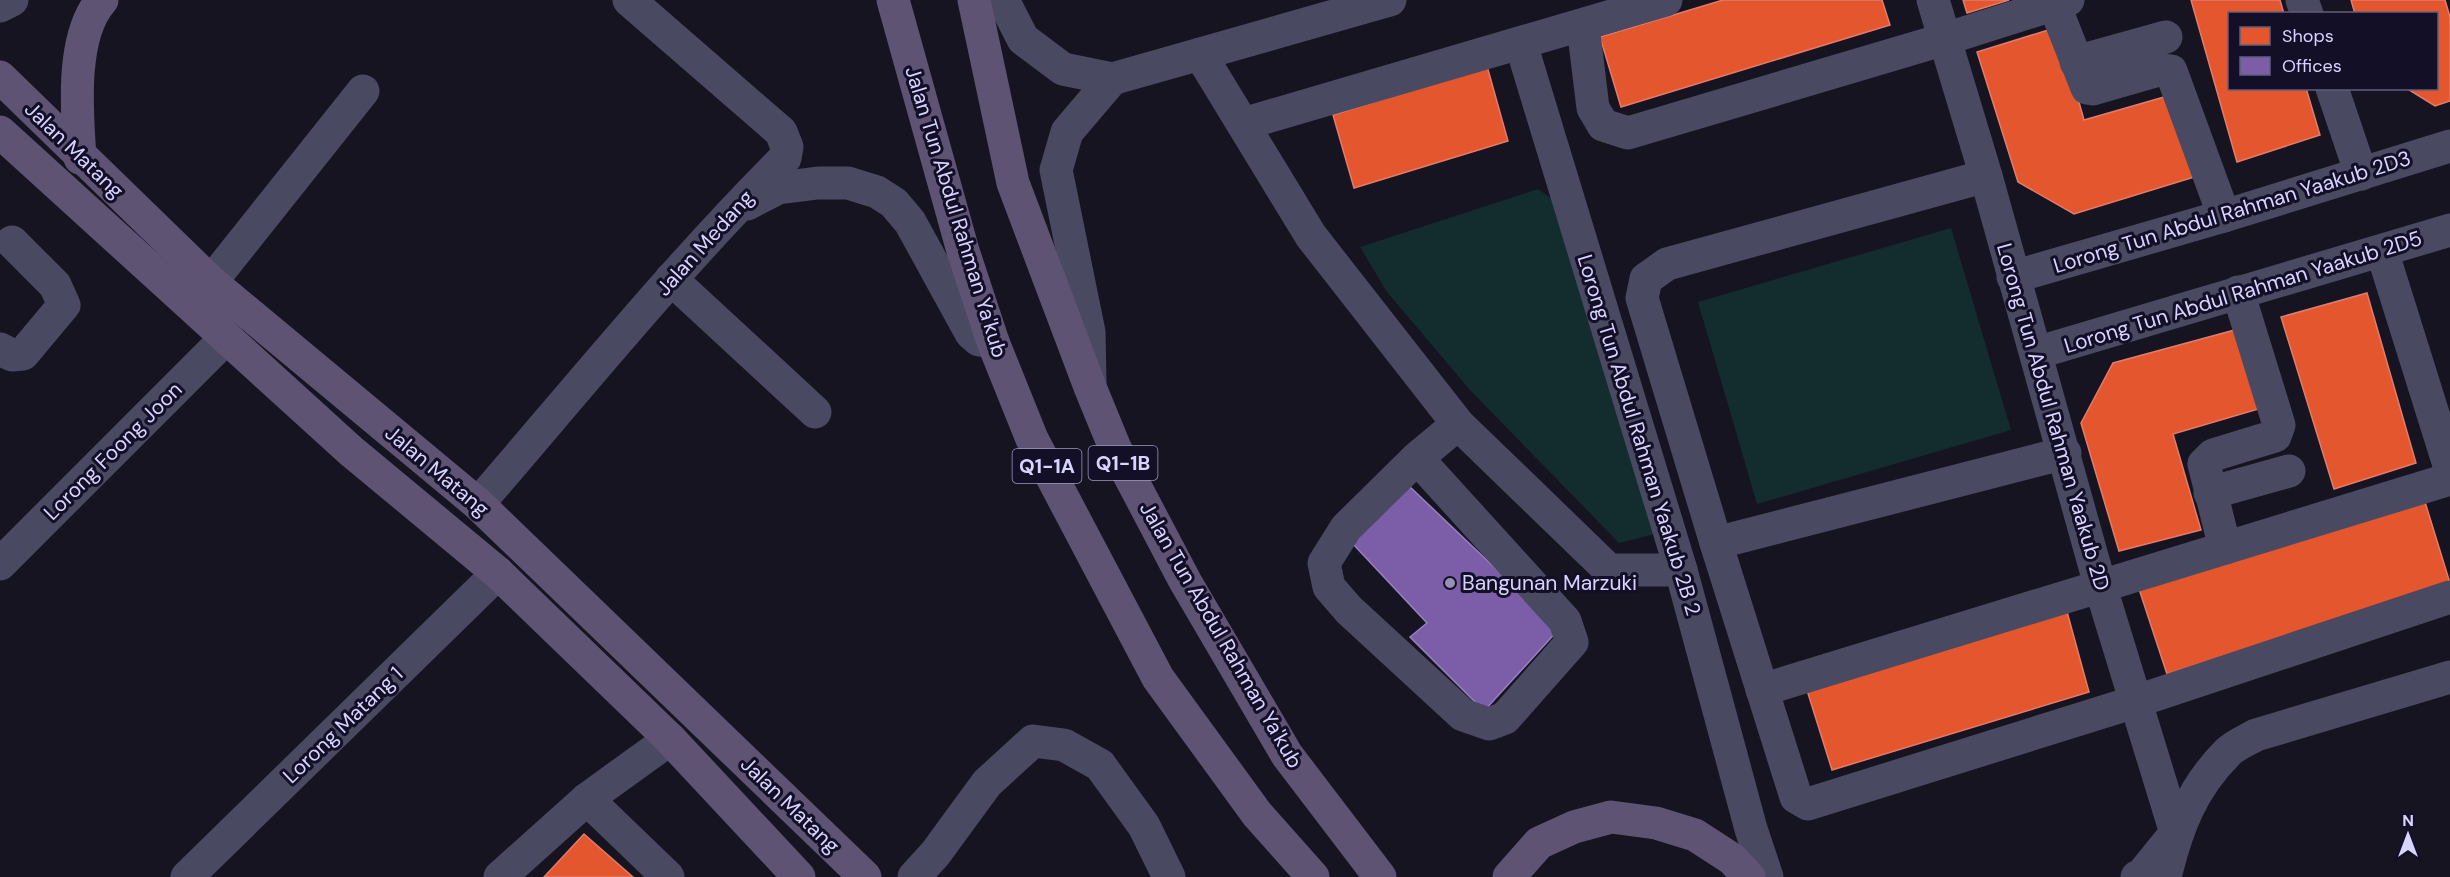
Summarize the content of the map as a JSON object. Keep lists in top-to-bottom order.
{
  "streets": {
    "main road": [
      "Jalan Matang",
      "Jalan Tun Abdul Rahman Ya'kub",
      "Q1-1B",
      "Q1-1A"
    ],
    "street": [
      "Lorong Tun Abdul Rahman Yaakub 2D3",
      "Jalan Medang",
      "Lorong Tun Abdul Rahman Yaakub 2D5",
      "Lorong Tun Abdul Rahman Yaakub 2D",
      "Lorong Tun Abdul Rahman Yaakub 2B 2",
      "Lorong Foong Joon",
      "Lorong Matang 1"
    ]
  },
  "crossings": [
    ["Jalan Matang", "Jalan Medang"],
    ["Jalan Matang", "Lorong Foong Joon"],
    ["Jalan Matang", "Lorong Matang 1"],
    ["Lorong Tun Abdul Rahman Yaakub 2D3", "Lorong Tun Abdul Rahman Yaakub 2D"],
    ["Lorong Tun Abdul Rahman Yaakub 2D5", "Lorong Tun Abdul Rahman Yaakub 2D"]
  ],
  "places": ["Bangunan Marzuki"],
  "legend": ["Shops", "Offices"],
  "north": "top"
}
